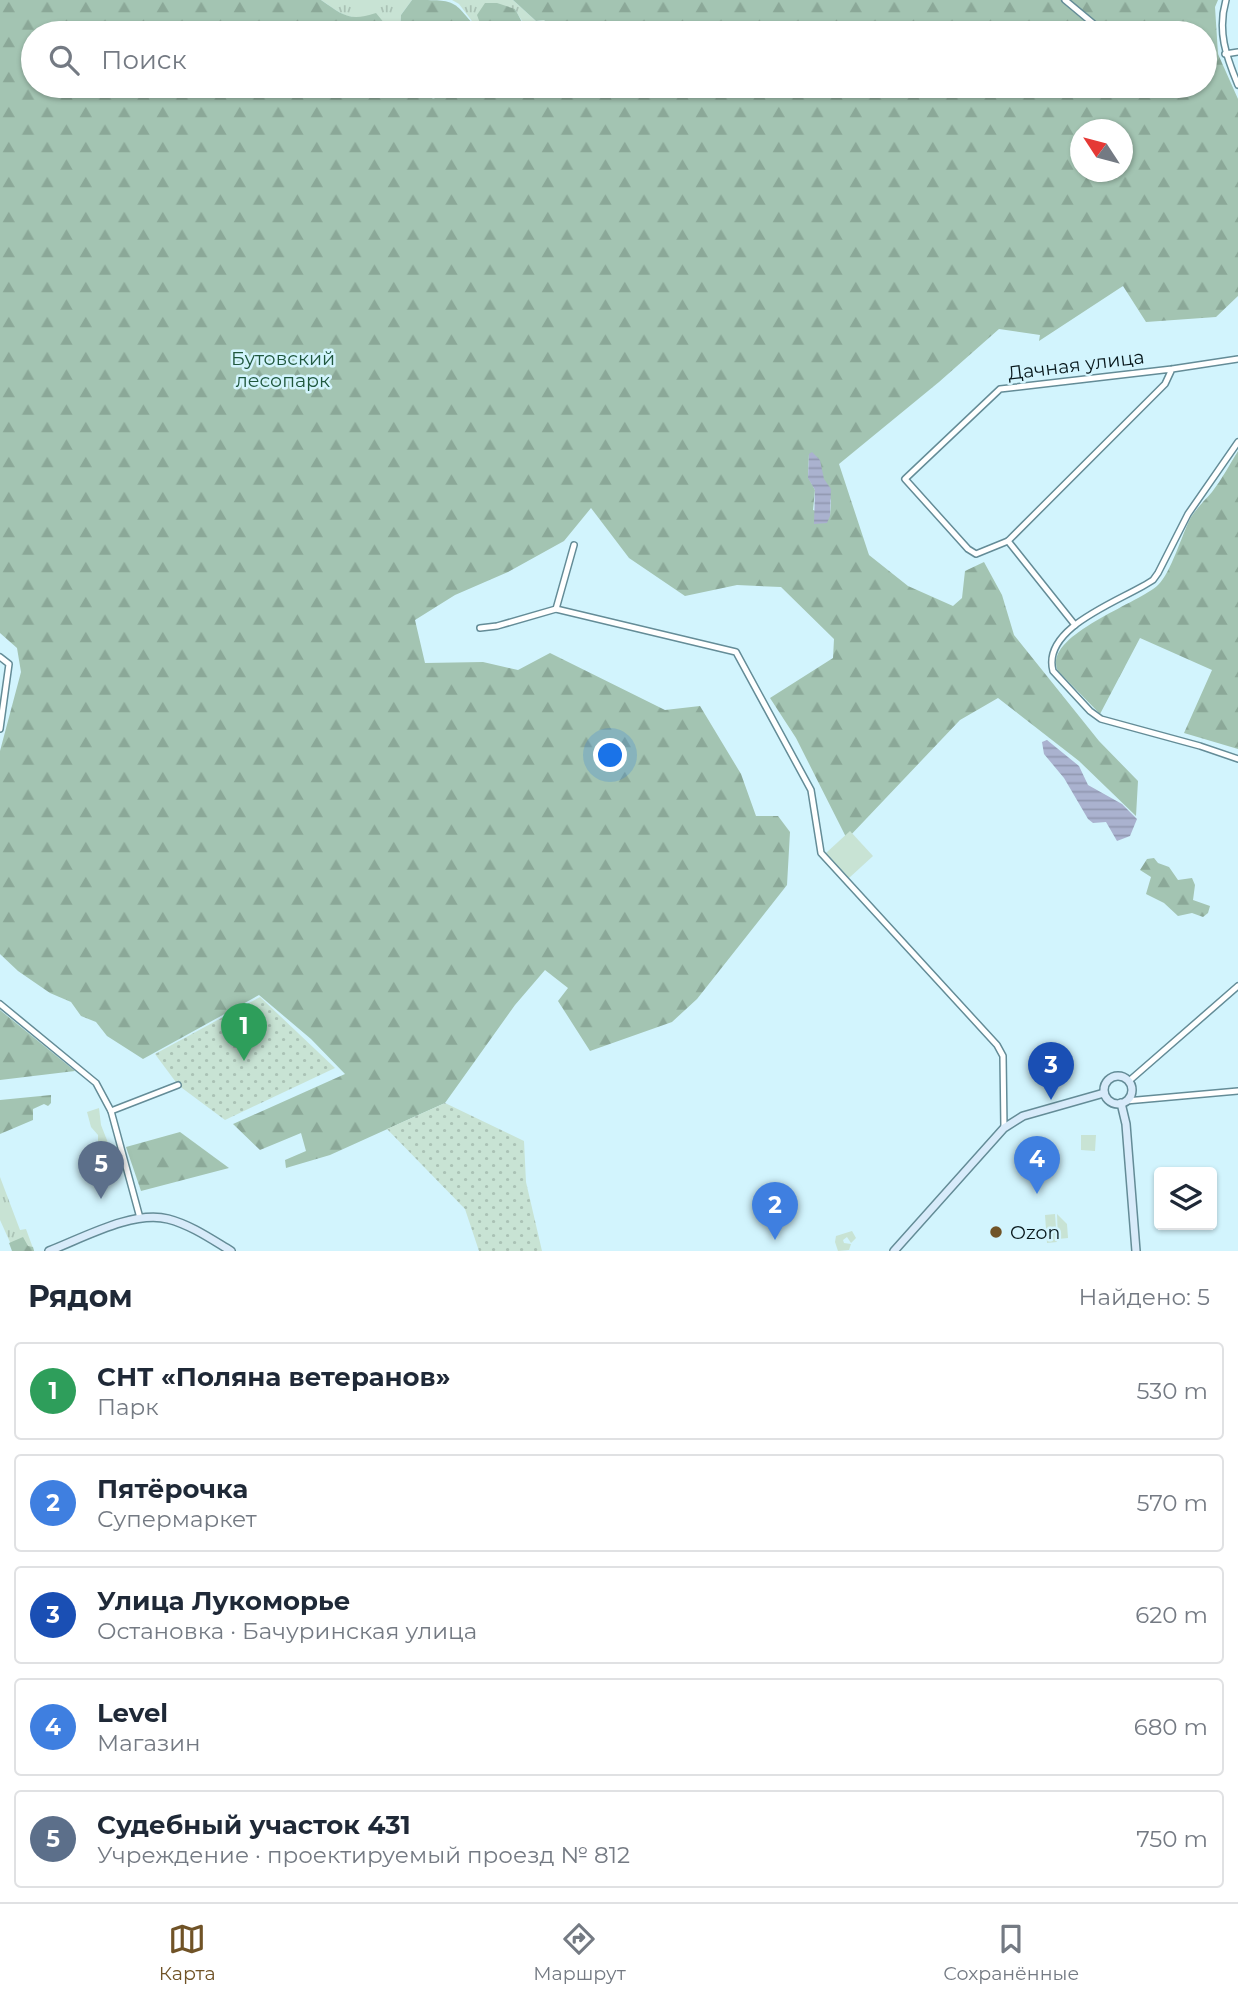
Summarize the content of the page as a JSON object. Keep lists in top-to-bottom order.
{
  "streets": {
    "street": ["Дачная улица"]
  },
  "parks": ["Бутовский лесопарк"],
  "places": ["Ozon"],
  "north": "top left",
  "page": {
    "search": "Поиск",
    "pins": [
      "1",
      "3",
      "4",
      "5",
      "2"
    ],
    "heading": ["Рядом", "Найдено: 5"],
    "list": [
      {
        "mark": "1",
        "name": "СНТ «Поляна ветеранов»",
        "note": "Парк",
        "value": "530 m"
      },
      {
        "mark": "2",
        "name": "Пятёрочка",
        "note": "Супермаркет",
        "value": "570 m"
      },
      {
        "mark": "3",
        "name": "Улица Лукоморье",
        "note": "Остановка · Бачуринская улица",
        "value": "620 m"
      },
      {
        "mark": "4",
        "name": "Level",
        "note": "Магазин",
        "value": "680 m"
      },
      {
        "mark": "5",
        "name": "Судебный участок 431",
        "note": "Учреждение · проектируемый проезд № 812",
        "value": "750 m"
      }
    ],
    "nav": ["Карта", "Маршрут", "Сохранённые"]
  }
}
